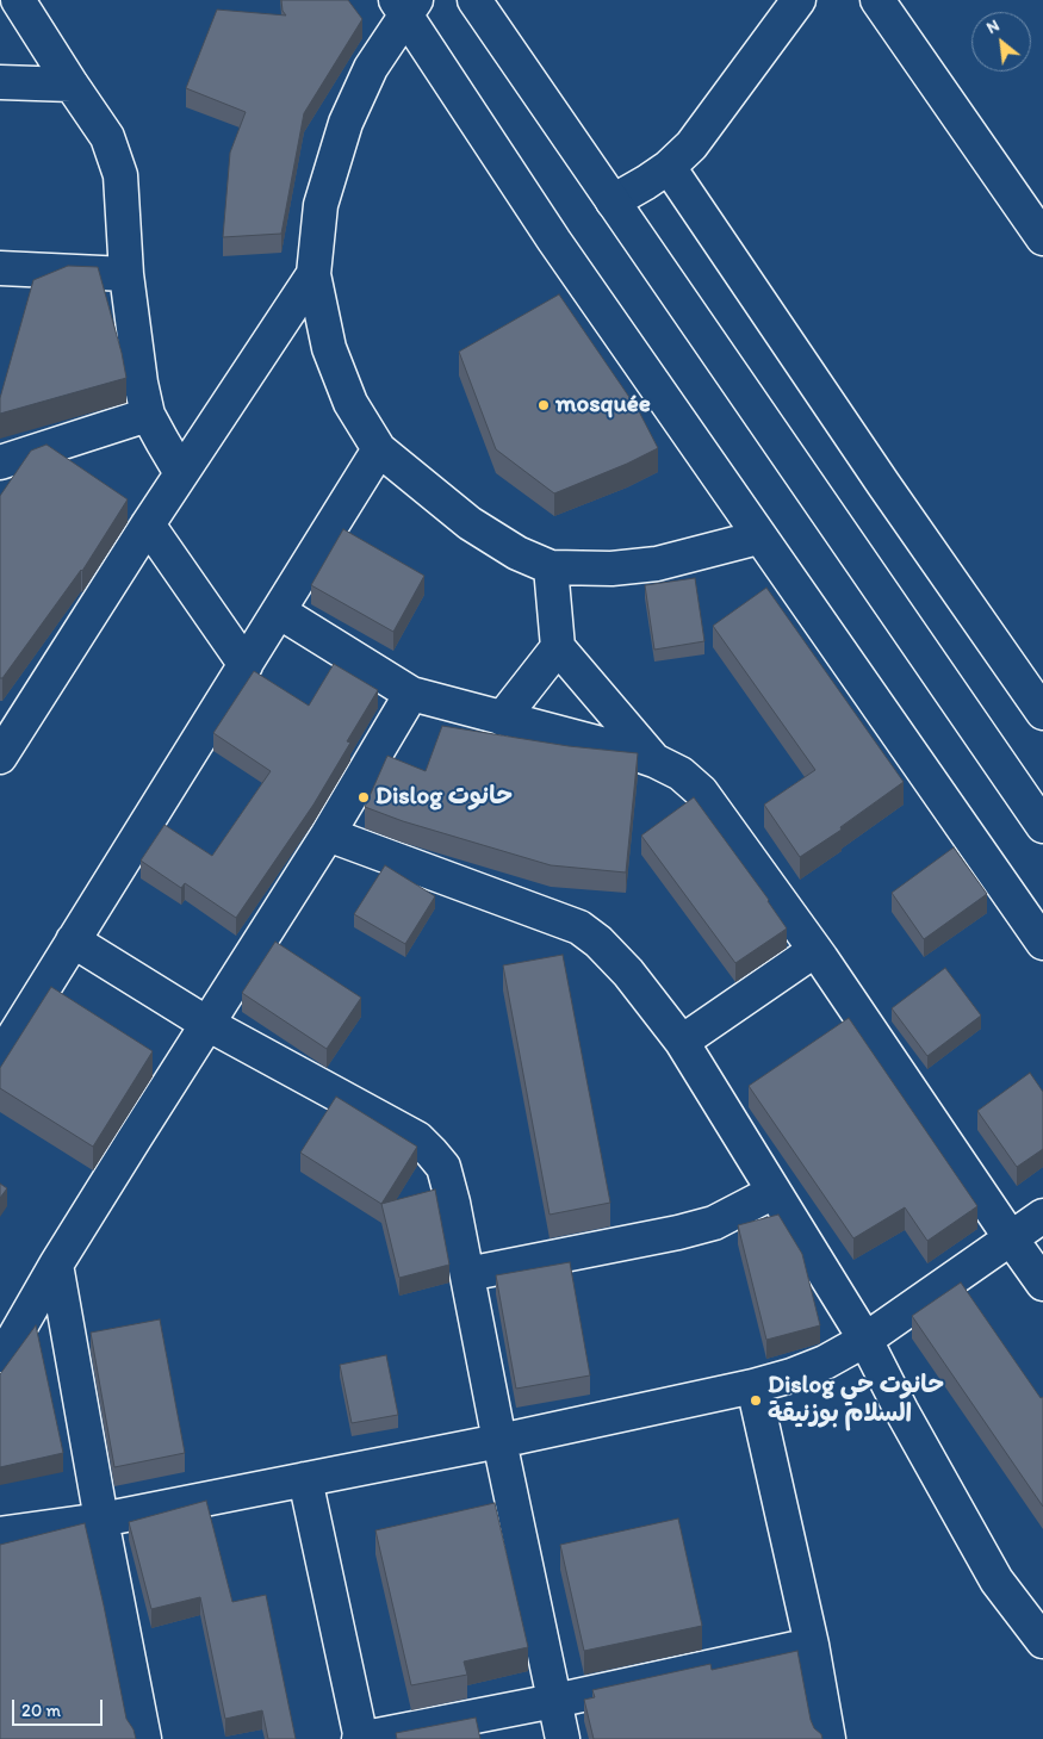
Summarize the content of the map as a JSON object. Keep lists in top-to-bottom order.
{
  "places": ["mosquée", "Dislog حانوت", "Dislog حانوت حي السلام بوزنيقة"],
  "scale_bar": "20 m",
  "north": "top left"
}
